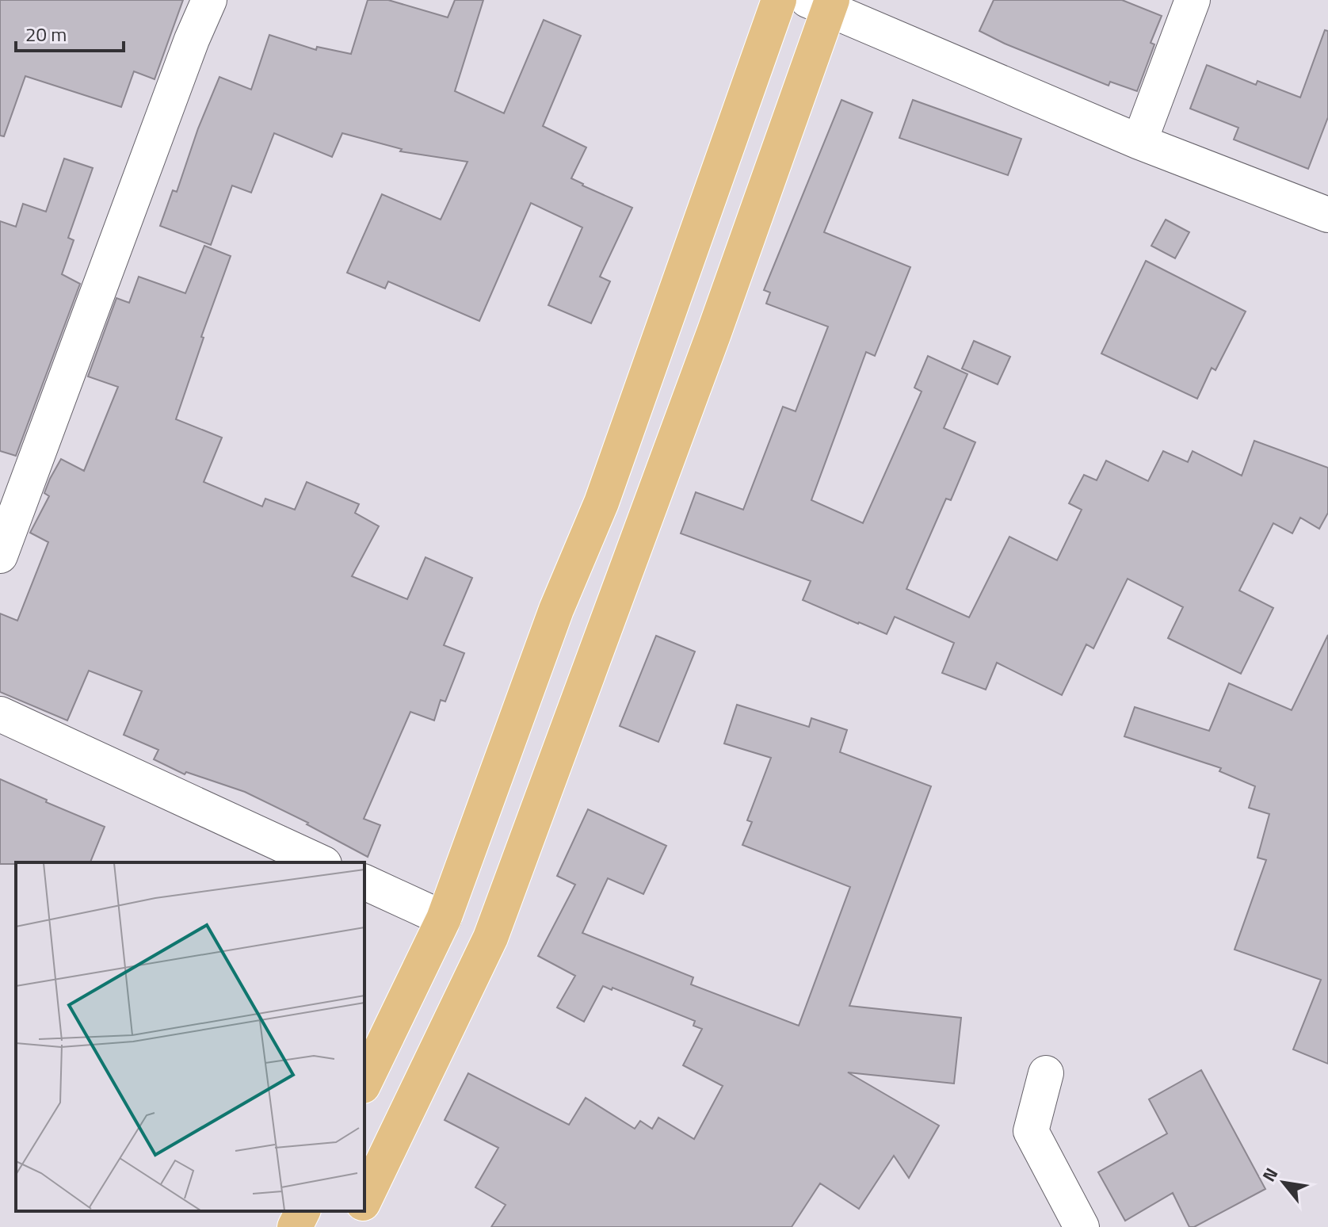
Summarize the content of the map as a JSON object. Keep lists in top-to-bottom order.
{
  "scale_bar": "20 m",
  "north": "top left"
}
